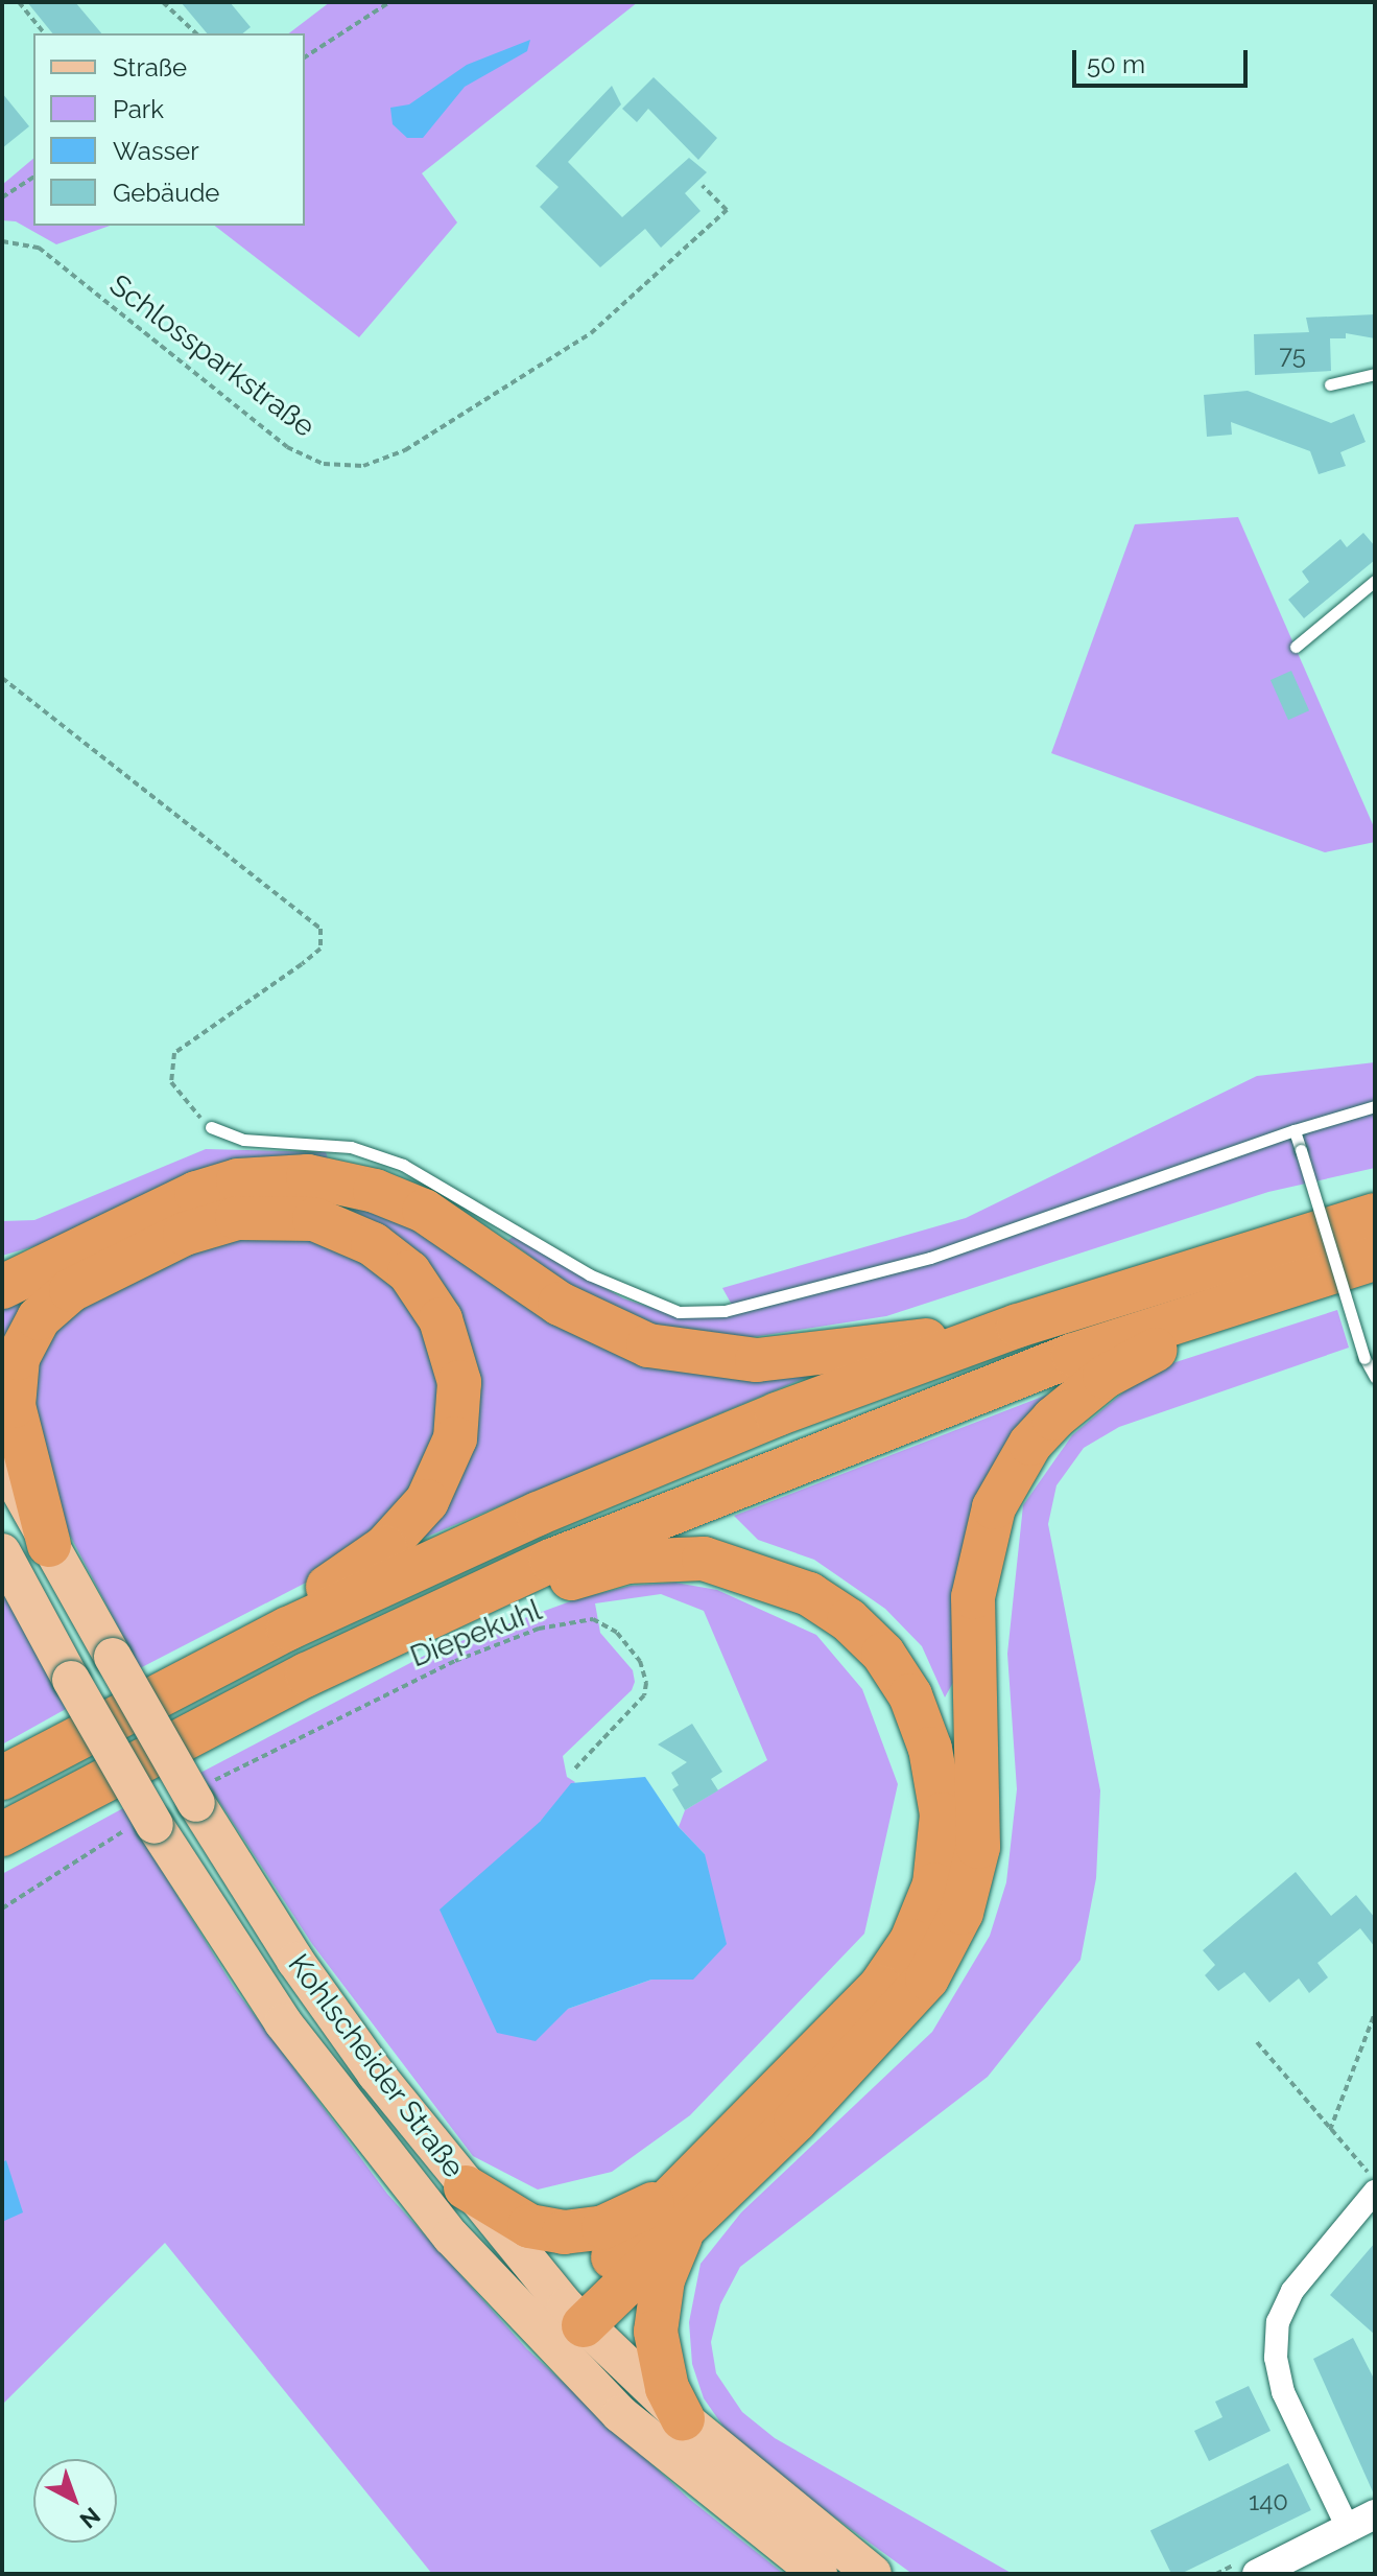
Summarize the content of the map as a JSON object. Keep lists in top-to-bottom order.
{
  "streets": {
    "main road": ["Kohlscheider Straße"],
    "path": ["Schlossparkstraße", "Diepekuhl"]
  },
  "house_numbers": ["75", "140"],
  "legend": [
    "Straße",
    "Park",
    "Wasser",
    "Gebäude"
  ],
  "scale_bar": "50 m",
  "north": "bottom right"
}
